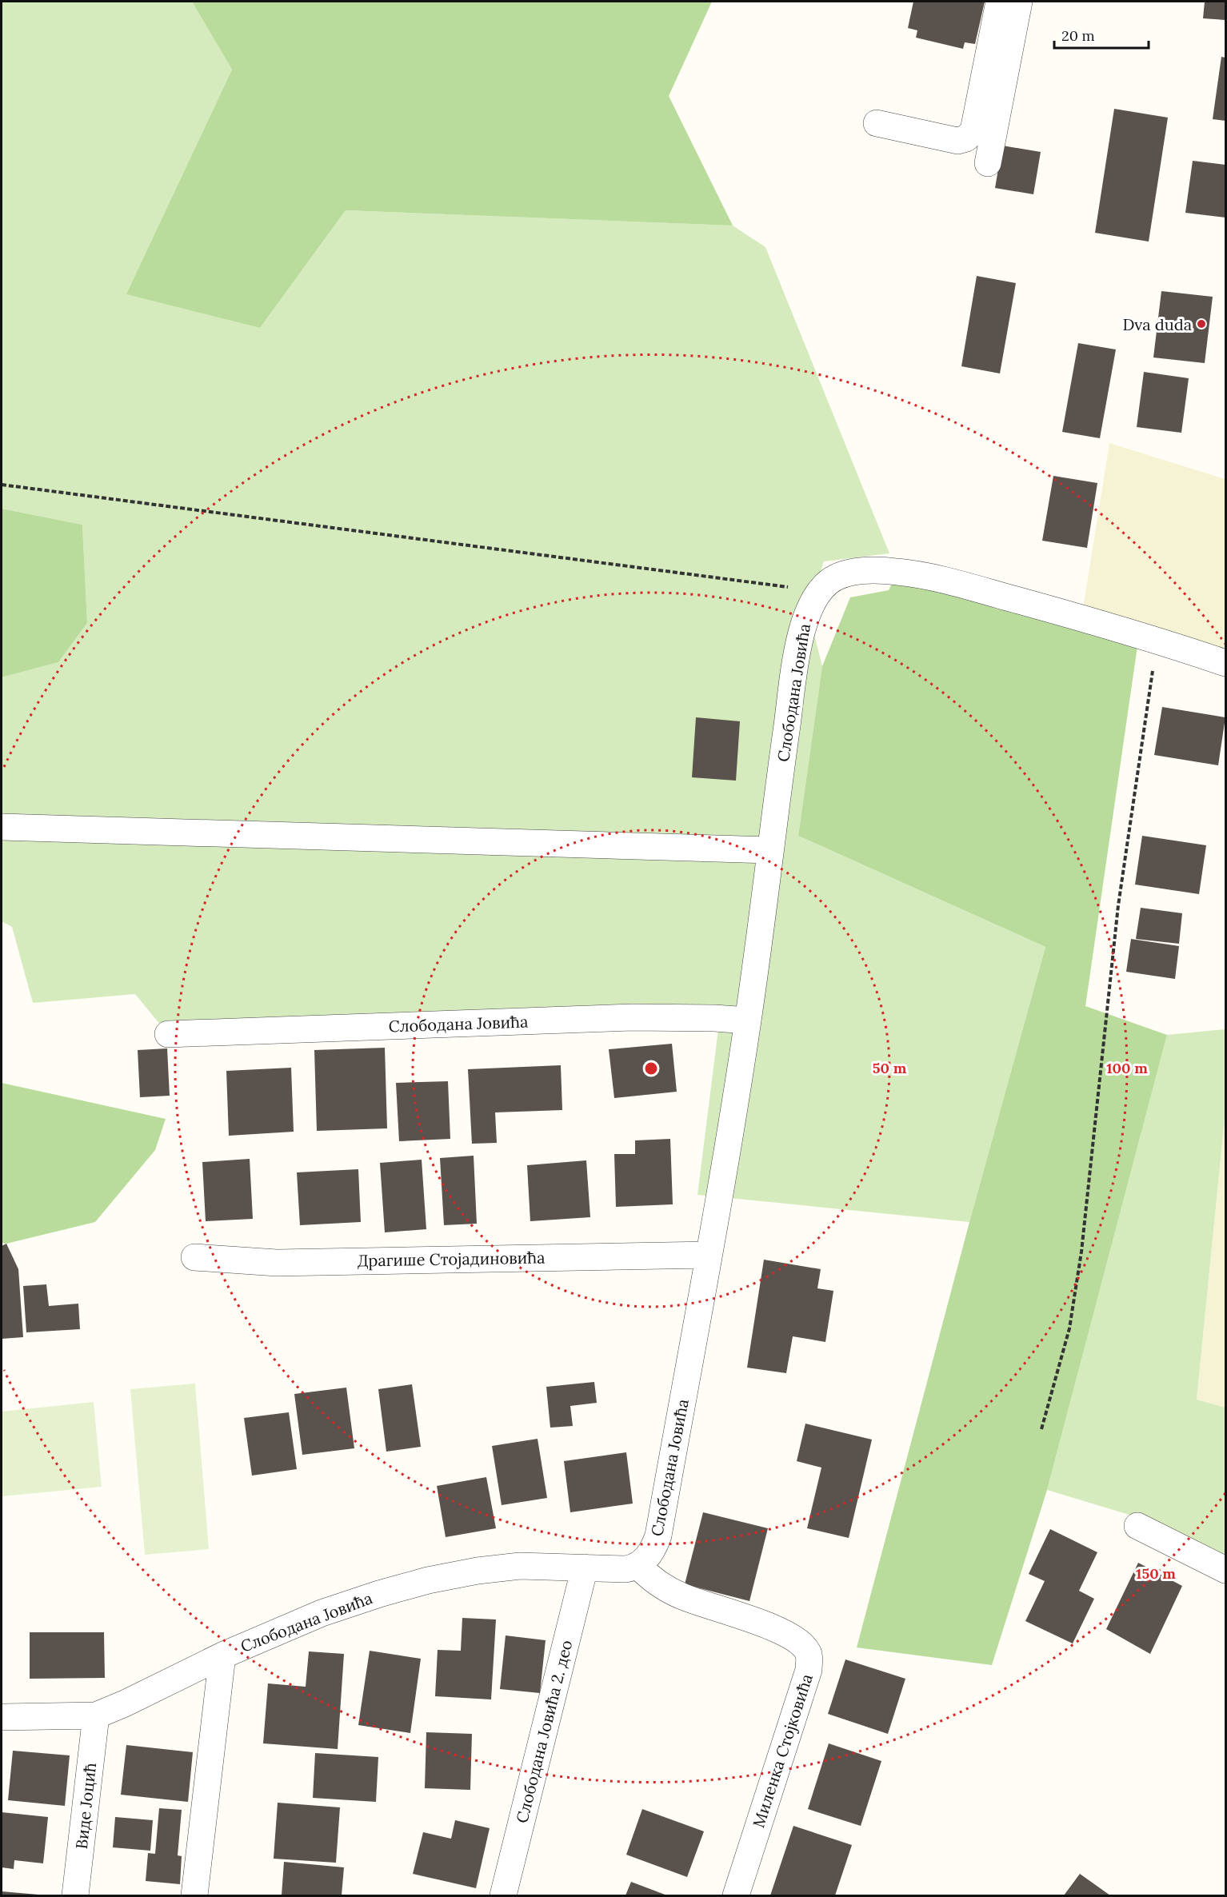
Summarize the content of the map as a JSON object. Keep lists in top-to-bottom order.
{
  "streets": {
    "street": [
      "Слободана Јовића",
      "Драгише Стојадиновића",
      "Слободана Јовића 2. део",
      "Миленка Стојковића",
      "Виде Јоцић"
    ]
  },
  "crossings": [
    ["Слободана Јовића", "Драгише Стојадиновића"],
    ["Слободана Јовића", "Слободана Јовића 2. део"],
    ["Слободана Јовића", "Миленка Стојковића"],
    ["Слободана Јовића", "Виде Јоцић"]
  ],
  "places": ["Dva duda"],
  "scale_bar": "20 m",
  "rings": ["50 m", "100 m", "150 m"]
}
